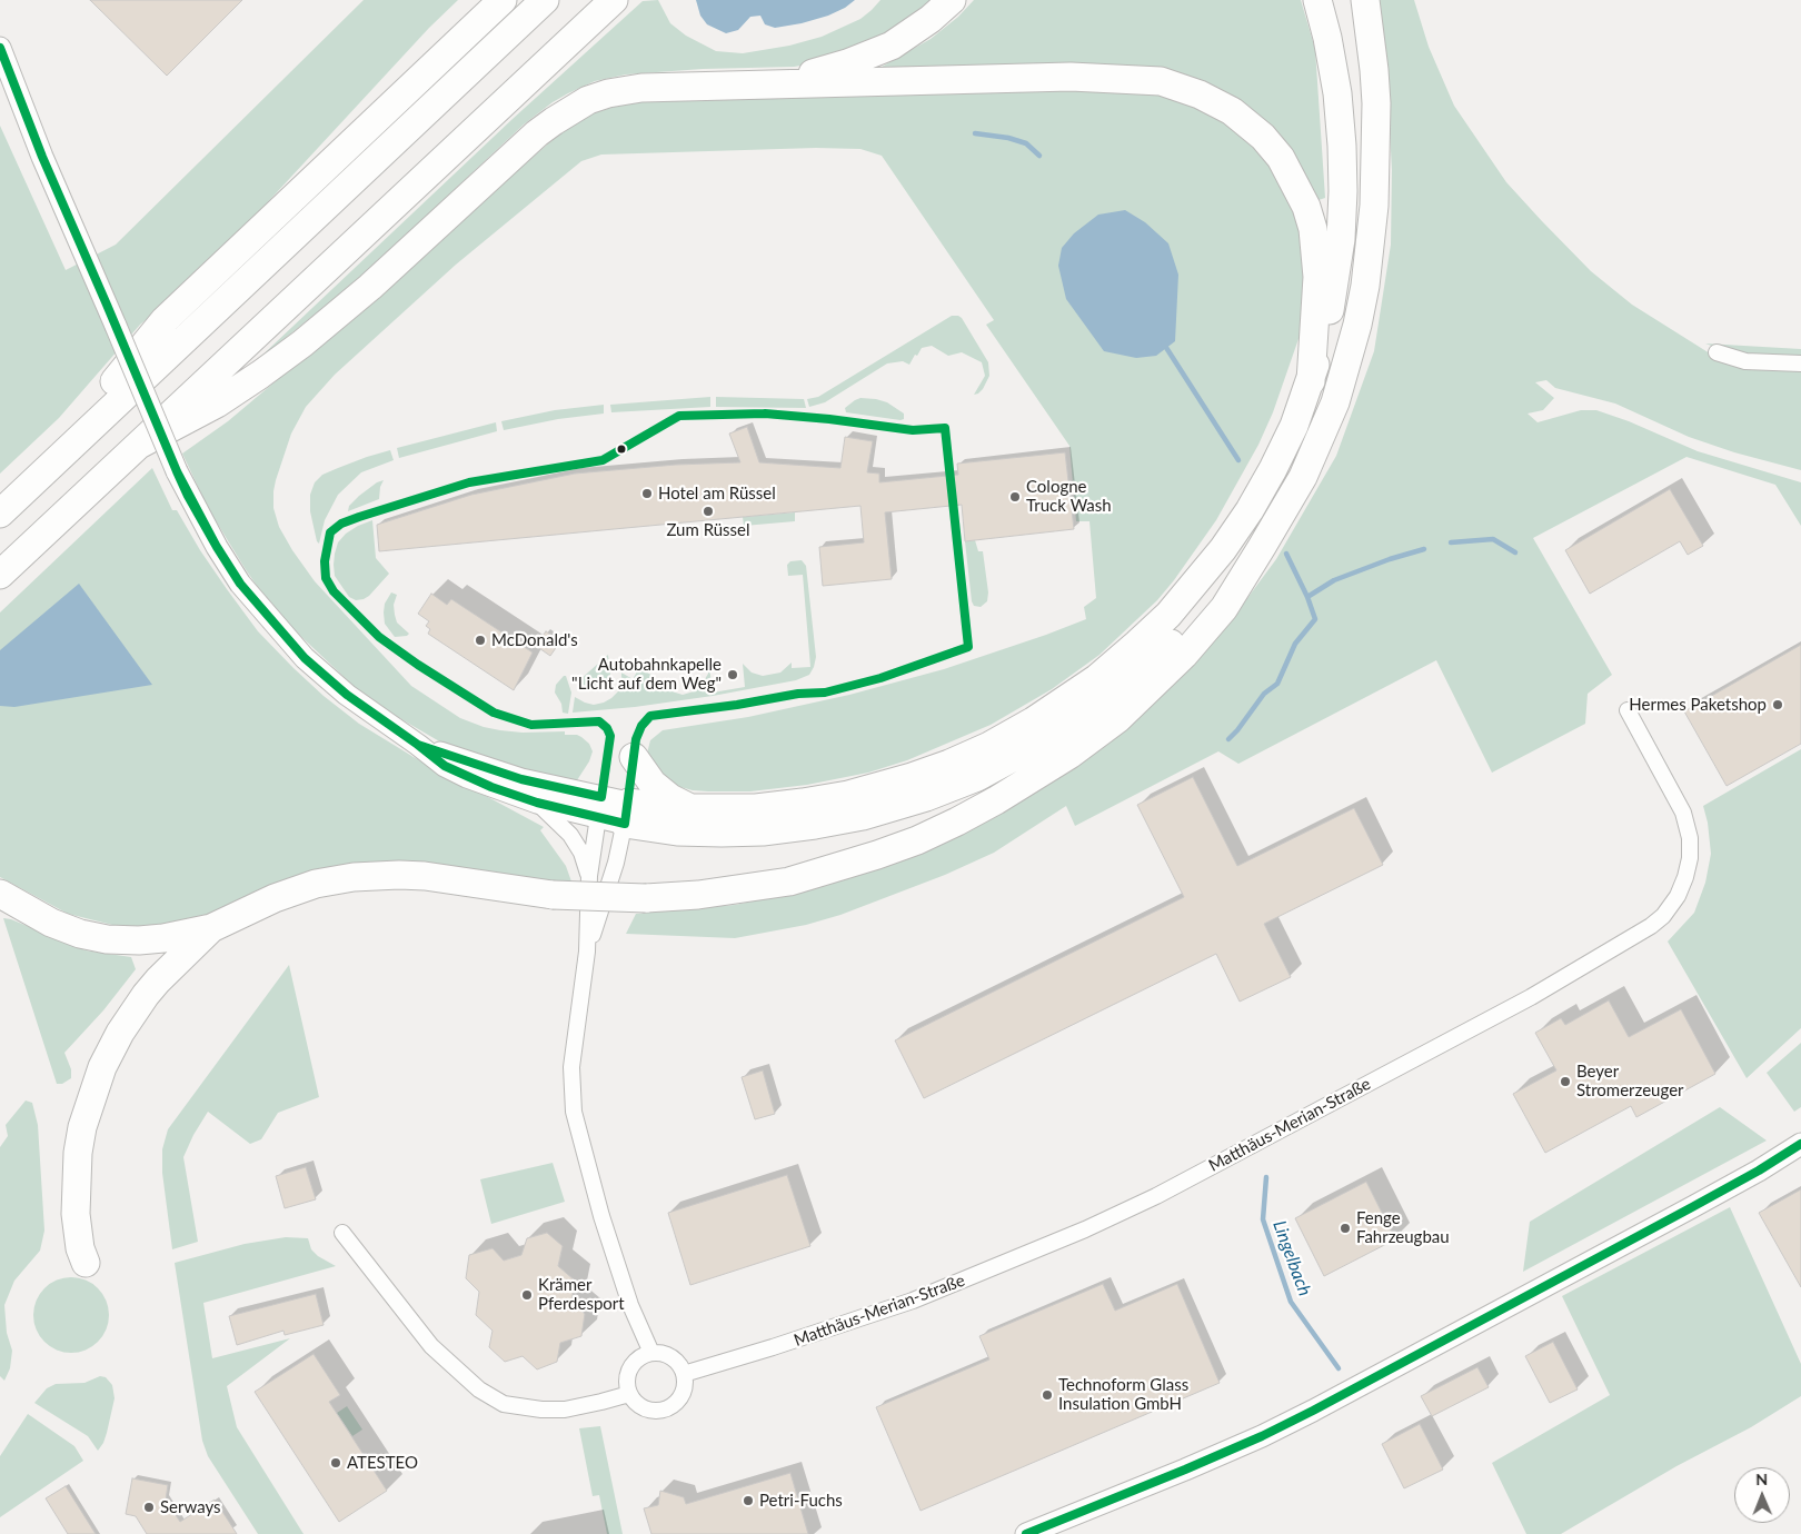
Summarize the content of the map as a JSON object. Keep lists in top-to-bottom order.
{
  "streets": {
    "street": ["Matthäus-Merian-Straße"]
  },
  "water": ["Lingelbach"],
  "places": [
    "Hotel am Rüssel",
    "Cologne Truck Wash",
    "Zum Rüssel",
    "McDonald's",
    "Autobahnkapelle \"Licht auf dem Weg\"",
    "Hermes Paketshop",
    "Beyer Stromerzeuger",
    "Fenge Fahrzeugbau",
    "Krämer Pferdesport",
    "Technoform Glass Insulation GmbH",
    "ATESTEO",
    "Petri-Fuchs",
    "Serways"
  ],
  "north": "top"
}
